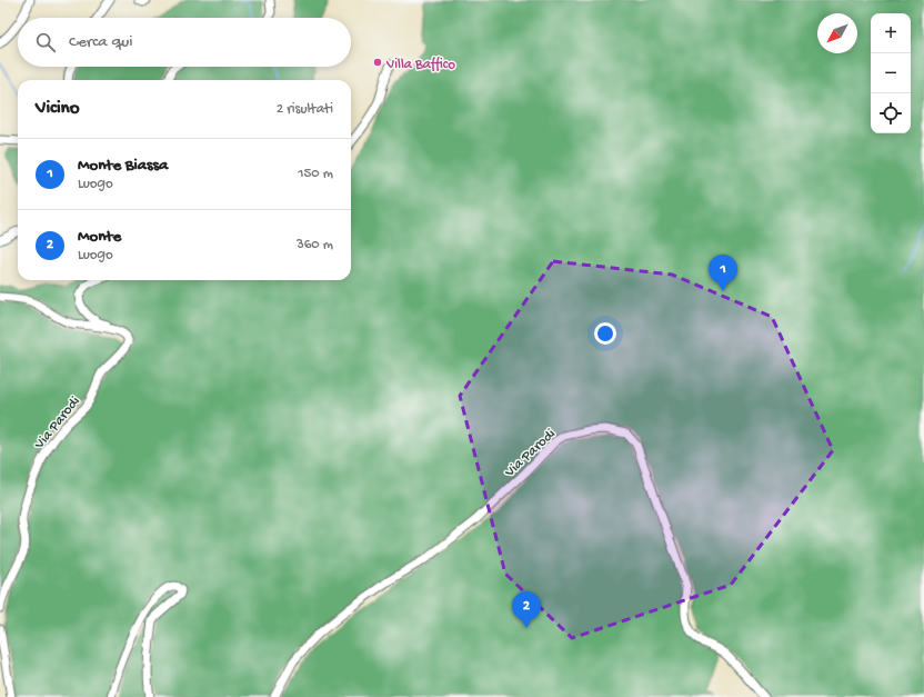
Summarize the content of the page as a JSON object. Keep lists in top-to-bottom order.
{
  "streets": {
    "street": ["Via Parodi"]
  },
  "places": ["Villa Baffico"],
  "north": "bottom left",
  "page": {
    "map_buttons": ["+", "−"],
    "search": "Cerca qui",
    "heading": ["Vicino", "2 risultati"],
    "list": [
      {
        "mark": "1",
        "name": "Monte Biassa",
        "note": "Luogo",
        "value": "150 m"
      },
      {
        "mark": "2",
        "name": "Monte",
        "note": "Luogo",
        "value": "360 m"
      }
    ],
    "pins": ["1", "2"]
  }
}
